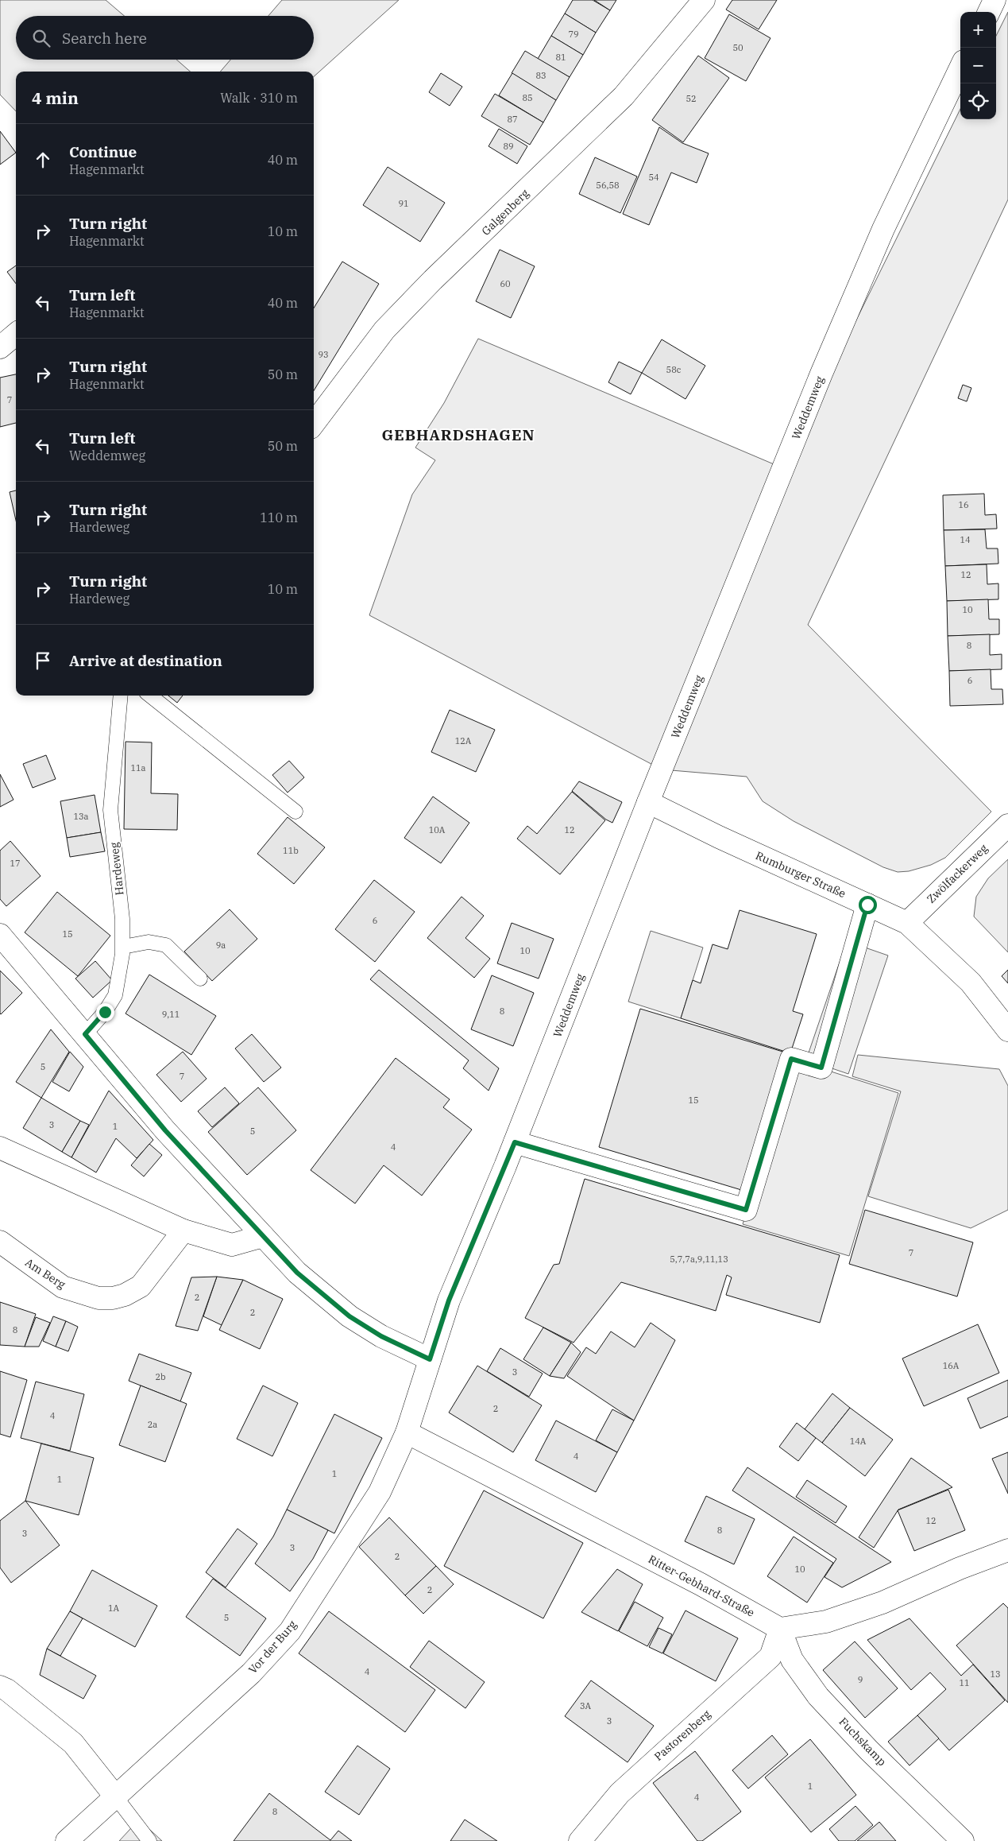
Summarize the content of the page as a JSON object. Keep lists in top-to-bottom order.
{
  "streets": {
    "street": [
      "Galgenberg",
      "Weddemweg",
      "Zwölfackerweg",
      "Rumburger Straße",
      "Am Berg",
      "Ritter-Gebhard-Straße",
      "Vor der Burg",
      "Pastorenberg",
      "Fuchskamp"
    ],
    "lane": ["Hardeweg"]
  },
  "crossings": [
    ["Weddemweg", "Rumburger Straße"],
    ["Weddemweg", "Vor der Burg"],
    ["Zwölfackerweg", "Rumburger Straße"],
    ["Ritter-Gebhard-Straße", "Vor der Burg"],
    ["Ritter-Gebhard-Straße", "Pastorenberg"],
    ["Ritter-Gebhard-Straße", "Fuchskamp"],
    ["Pastorenberg", "Fuchskamp"]
  ],
  "districts": ["GEBHARDSHAGEN"],
  "house_numbers": [
    "79",
    "50",
    "81",
    "83",
    "85",
    "52",
    "87",
    "89",
    "54",
    "56,58",
    "91",
    "60",
    "93",
    "58c",
    "7",
    "16",
    "14",
    "12",
    "10",
    "8",
    "6",
    "12A",
    "11a",
    "13a",
    "10A",
    "12",
    "11b",
    "17",
    "6",
    "15",
    "9a",
    "10",
    "8",
    "9,11",
    "5",
    "7",
    "15",
    "3",
    "1",
    "5",
    "4",
    "7",
    "5,7,7a,9,11,13",
    "2",
    "2",
    "8",
    "16A",
    "3",
    "2b",
    "2",
    "4",
    "2a",
    "14A",
    "4",
    "1",
    "1",
    "12",
    "8",
    "3",
    "3",
    "2",
    "10",
    "2",
    "1A",
    "5",
    "4",
    "13",
    "9",
    "11",
    "3A",
    "3",
    "1",
    "4",
    "8"
  ],
  "page": {
    "map_buttons": ["+", "−"],
    "search": "Search here",
    "heading": ["4 min", "Walk · 310 m"],
    "list": [
      ["Continue", "Hagenmarkt", "40 m"],
      ["Turn right", "Hagenmarkt", "10 m"],
      ["Turn left", "Hagenmarkt", "40 m"],
      ["Turn right", "Hagenmarkt", "50 m"],
      ["Turn left", "Weddemweg", "50 m"],
      ["Turn right", "Hardeweg", "110 m"],
      ["Turn right", "Hardeweg", "10 m"],
      "Arrive at destination"
    ]
  }
}
